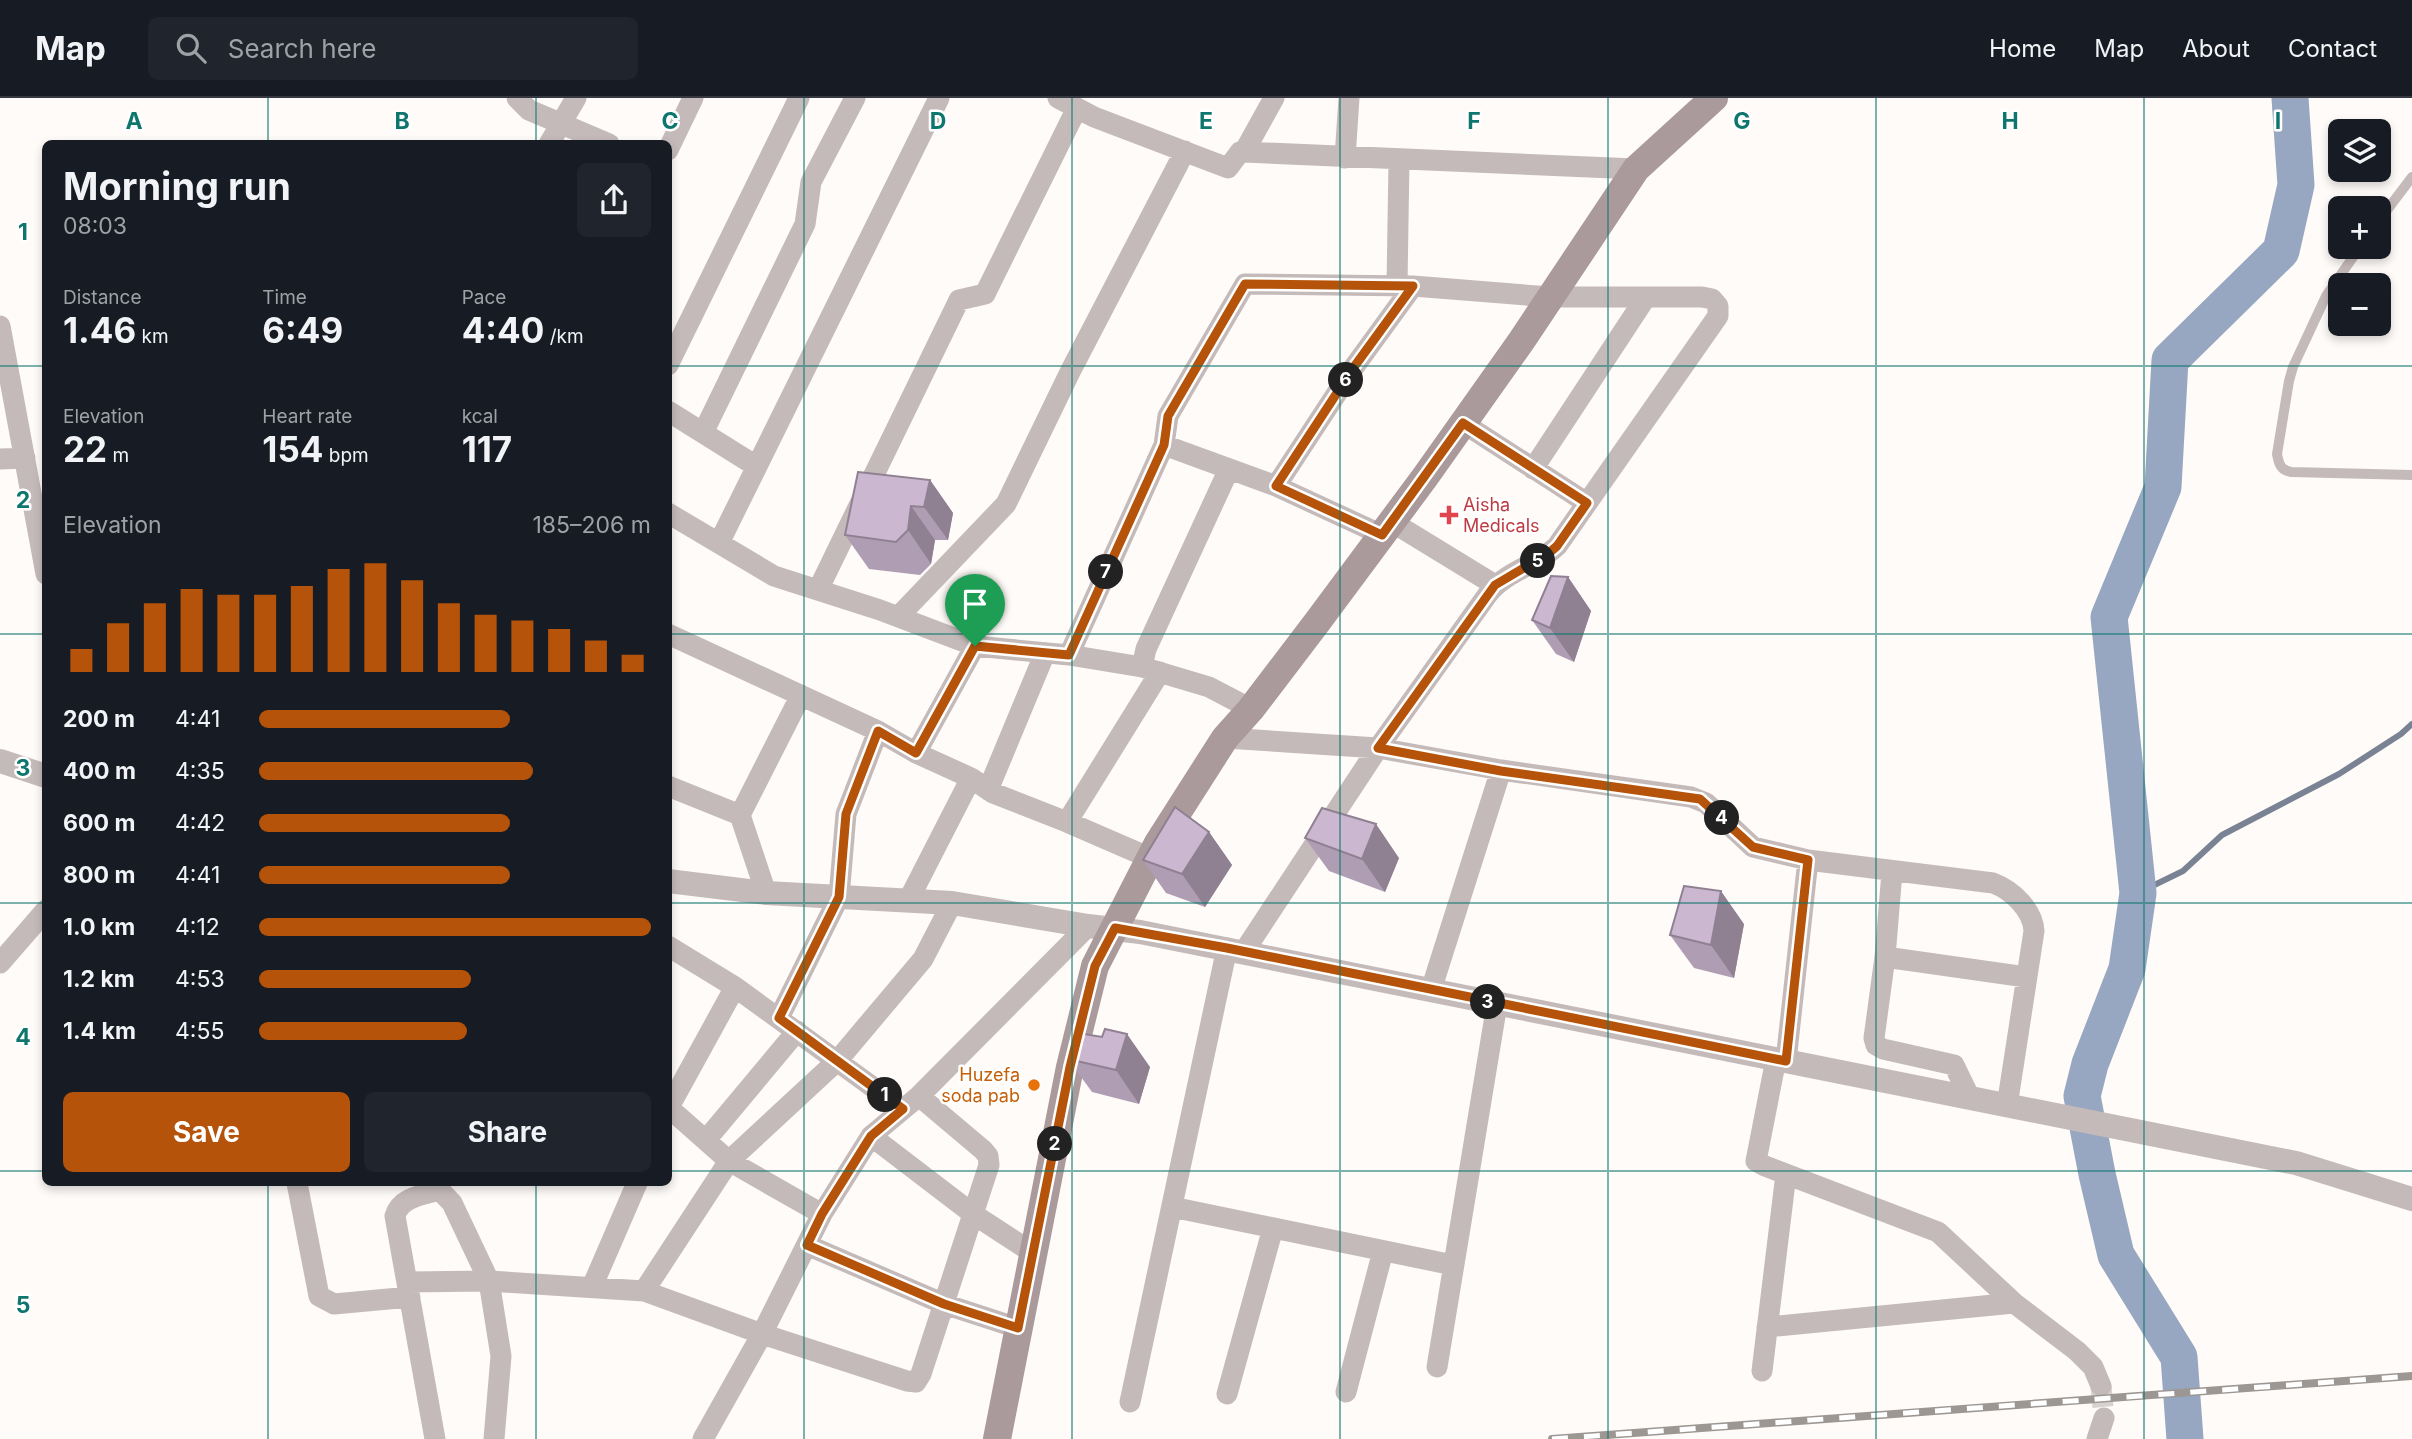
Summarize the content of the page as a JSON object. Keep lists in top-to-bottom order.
{
  "places": {
    "health": ["Aisha Medicals"],
    "other": ["Huzefa soda pab"]
  },
  "page": {
    "header": "Map",
    "search": "Search here",
    "nav": [
      "Home",
      "Map",
      "About",
      "Contact"
    ],
    "map_buttons": ["+", "−"],
    "heading": ["Morning run", "08:03"],
    "stats": [
      ["Distance", "1.46 km"],
      ["Time", "6:49"],
      ["Pace", "4:40 /km"],
      ["Elevation", "22 m"],
      ["Heart rate", "154 bpm"],
      ["kcal", "117"]
    ],
    "pins": [
      "6",
      "5",
      "7",
      "4",
      "3",
      "1",
      "2"
    ],
    "chart": ["Elevation", "185–206 m"],
    "list": [
      {
        "name": "200 m",
        "note": "4:41"
      },
      {
        "name": "400 m",
        "note": "4:35"
      },
      {
        "name": "600 m",
        "note": "4:42"
      },
      {
        "name": "800 m",
        "note": "4:41"
      },
      {
        "name": "1.0 km",
        "note": "4:12"
      },
      {
        "name": "1.2 km",
        "note": "4:53"
      },
      {
        "name": "1.4 km",
        "note": "4:55"
      }
    ],
    "buttons": ["Save", "Share"]
  },
  "grid": {
    "columns": [
      "A",
      "B",
      "C",
      "D",
      "E",
      "F",
      "G",
      "H",
      "I"
    ],
    "rows": [
      "1",
      "2",
      "3",
      "4",
      "5"
    ]
  }
}
